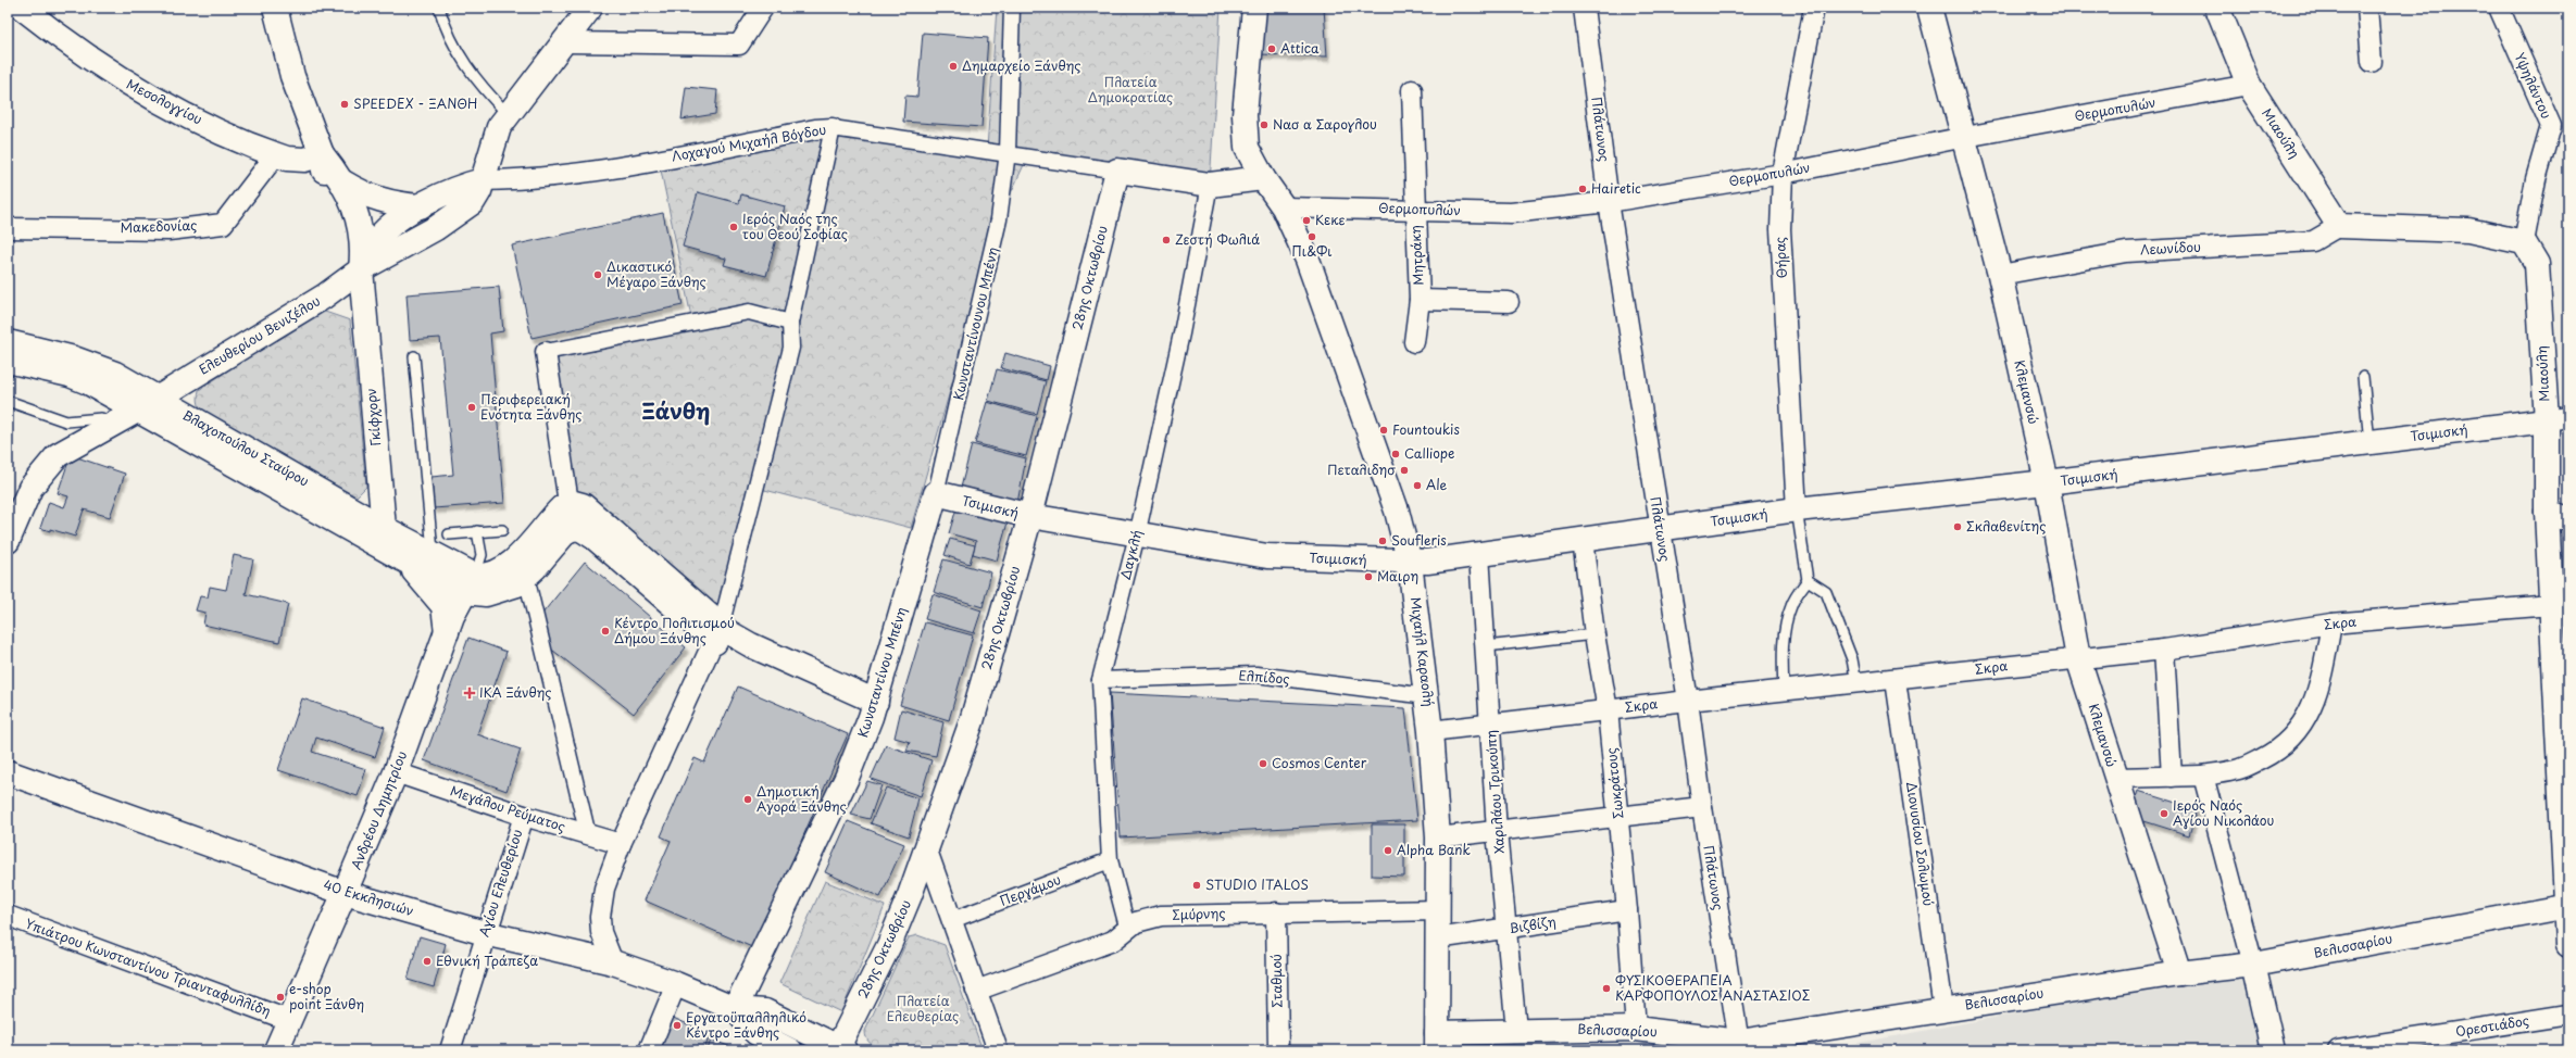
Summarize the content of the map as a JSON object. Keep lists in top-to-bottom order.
{
  "streets": {
    "street": [
      "Υψηλάντου",
      "Μεσολογγίου",
      "Θερμοπυλών",
      "Πλάτωνος",
      "Μιαούλη",
      "Λοχαγού Μιχαήλ Βόγδου",
      "Μακεδονίας",
      "Λεωνίδου",
      "Μητράκη",
      "Θήρας",
      "28ης Οκτωβρίου",
      "Κωνσταντίνουνου Μπένη",
      "Ελευθερίου Βενιζέλου",
      "Κλεμανσώ",
      "Γκίφχορν",
      "Τσιμισκή",
      "Βλαχοπούλου Σταύρου",
      "Δαγκλή",
      "Σκρα",
      "Μιχαήλ Καραολή",
      "Κωνσταντίνου Μπένη",
      "Ελπίδος",
      "Σωκράτους",
      "Χαριλάου Τρικούπη",
      "Μεγάλου Ρεύματος",
      "Ανδρέου Δημητρίου",
      "Διονυσίου Σολωμού",
      "Αγίου Ελευθερίου",
      "Περγάμου",
      "40 Εκκλησιών",
      "Σμύρνης",
      "Βιζβίζη",
      "Βελισσαρίου",
      "Υπιάτρου Κωνσταντίνου Τριανταφυλλίδη",
      "Σταθμού",
      "Ορεστιάδος"
    ]
  },
  "crossings": [
    ["Υψηλάντου", "Μιαούλη"],
    ["Μεσολογγίου", "Μακεδονίας"],
    ["Θερμοπυλών", "Πλάτωνος"],
    ["Θερμοπυλών", "Μιαούλη"],
    ["Θερμοπυλών", "Μητράκη"],
    ["Θερμοπυλών", "Θήρας"],
    ["Θερμοπυλών", "Κλεμανσώ"],
    ["Θερμοπυλών", "Μιχαήλ Καραολή"],
    ["Πλάτωνος", "Τσιμισκή"],
    ["Πλάτωνος", "Σκρα"],
    ["Πλάτωνος", "Βελισσαρίου"],
    ["Μιαούλη", "Λεωνίδου"],
    ["Μιαούλη", "Τσιμισκή"],
    ["Μιαούλη", "Σκρα"],
    ["Μιαούλη", "Βελισσαρίου"],
    ["Λοχαγού Μιχαήλ Βόγδου", "28ης Οκτωβρίου"],
    ["Λοχαγού Μιχαήλ Βόγδου", "Κωνσταντίνουνου Μπένη"],
    ["Λοχαγού Μιχαήλ Βόγδου", "Ελευθερίου Βενιζέλου"],
    ["Λοχαγού Μιχαήλ Βόγδου", "Γκίφχορν"],
    ["Λεωνίδου", "Κλεμανσώ"],
    ["Θήρας", "Τσιμισκή"],
    ["28ης Οκτωβρίου", "Τσιμισκή"],
    ["28ης Οκτωβρίου", "40 Εκκλησιών"],
    ["Κωνσταντίνουνου Μπένη", "Τσιμισκή"],
    ["Κωνσταντίνουνου Μπένη", "Κωνσταντίνου Μπένη"],
    ["Ελευθερίου Βενιζέλου", "Γκίφχορν"],
    ["Ελευθερίου Βενιζέλου", "Βλαχοπούλου Σταύρου"],
    ["Κλεμανσώ", "Τσιμισκή"],
    ["Κλεμανσώ", "Σκρα"],
    ["Κλεμανσώ", "Βελισσαρίου"],
    ["Γκίφχορν", "Βλαχοπούλου Σταύρου"],
    ["Τσιμισκή", "Δαγκλή"],
    ["Τσιμισκή", "Μιχαήλ Καραολή"],
    ["Τσιμισκή", "Κωνσταντίνου Μπένη"],
    ["Τσιμισκή", "Σωκράτους"],
    ["Τσιμισκή", "Χαριλάου Τρικούπη"],
    ["Βλαχοπούλου Σταύρου", "Ανδρέου Δημητρίου"],
    ["Δαγκλή", "Ελπίδος"],
    ["Δαγκλή", "Περγάμου"],
    ["Δαγκλή", "Σμύρνης"],
    ["Σκρα", "Μιχαήλ Καραολή"],
    ["Σκρα", "Σωκράτους"],
    ["Σκρα", "Χαριλάου Τρικούπη"],
    ["Σκρα", "Διονυσίου Σολωμού"],
    ["Μιχαήλ Καραολή", "Ελπίδος"],
    ["Μιχαήλ Καραολή", "Σμύρνης"],
    ["Μιχαήλ Καραολή", "Βιζβίζη"],
    ["Μιχαήλ Καραολή", "Βελισσαρίου"],
    ["Κωνσταντίνου Μπένη", "40 Εκκλησιών"],
    ["Σωκράτους", "Βιζβίζη"],
    ["Σωκράτους", "Βελισσαρίου"],
    ["Χαριλάου Τρικούπη", "Βιζβίζη"],
    ["Χαριλάου Τρικούπη", "Βελισσαρίου"],
    ["Μεγάλου Ρεύματος", "Ανδρέου Δημητρίου"],
    ["Μεγάλου Ρεύματος", "Αγίου Ελευθερίου"],
    ["Ανδρέου Δημητρίου", "40 Εκκλησιών"],
    ["Ανδρέου Δημητρίου", "Υπιάτρου Κωνσταντίνου Τριανταφυλλίδη"],
    ["Διονυσίου Σολωμού", "Βελισσαρίου"],
    ["Αγίου Ελευθερίου", "40 Εκκλησιών"],
    ["Σμύρνης", "Σταθμού"]
  ],
  "districts": ["Ξάνθη"],
  "parks": ["Πλατεία Δημοκρατίας", "Πλατεία Ελευθερίας"],
  "places": {
    "other": [
      "Attica",
      "Δημαρχείο Ξάνθης",
      "SPEEDEX - ΞΑΝΘΗ",
      "Νασ α Σαρογλου",
      "Hairetic",
      "Κεκε",
      "Ιερός Ναός της του Θεού Σοφίας",
      "Πι&Φι",
      "Ζεστή Φωλιά",
      "Δικαστικό Μέγαρο Ξάνθης",
      "Περιφερειακή Ενότητα Ξάνθης",
      "Fountoukis",
      "Calliope",
      "Πεταλιδησ",
      "Ale",
      "Σκλαβενίτης",
      "Soufleris",
      "Μαιρη",
      "Κέντρο Πολιτισμού Δήμου Ξάνθης",
      "Cosmos Center",
      "Δημοτική Αγορά Ξάνθης",
      "Ιερός Ναός Αγίου Νικολάου",
      "Alpha Bank",
      "STUDIO ITALOS",
      "Εθνική Τράπεζα",
      "ΦΥΣΙΚΟΘΕΡΑΠΕΙΑ ΚΑΡΦΟΠΟΥΛΟΣ ΑΝΑΣΤΑΣΙΟΣ",
      "e-shop point Ξάνθη",
      "Εργατοϋπαλληλικό Κέντρο Ξάνθης"
    ],
    "health": ["ΙΚΑ Ξάνθης"]
  }
}
